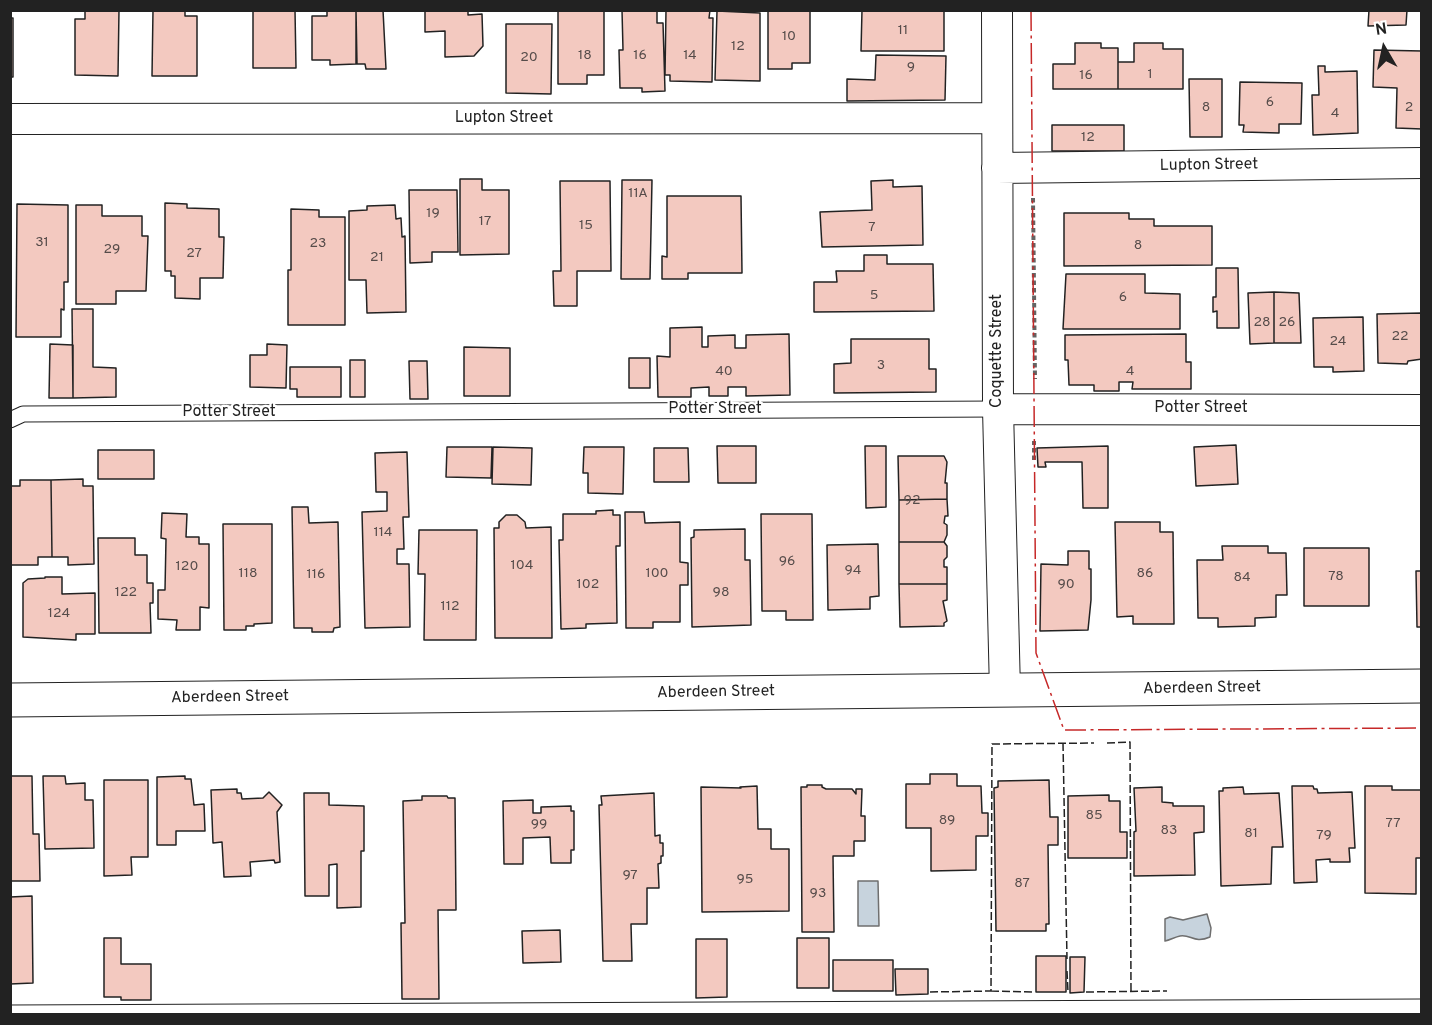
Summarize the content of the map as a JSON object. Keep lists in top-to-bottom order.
{
  "streets": {
    "main road": ["Aberdeen Street"],
    "street": ["Lupton Street", "Coquette Street", "Potter Street"]
  },
  "crossings": [
    ["Lupton Street", "Coquette Street"],
    ["Coquette Street", "Potter Street"],
    ["Coquette Street", "Aberdeen Street"]
  ],
  "house_numbers": [
    "11",
    "10",
    "12",
    "18",
    "16",
    "14",
    "20",
    "9",
    "1",
    "16",
    "6",
    "8",
    "2",
    "4",
    "12",
    "11A",
    "19",
    "17",
    "15",
    "7",
    "31",
    "23",
    "8",
    "29",
    "27",
    "21",
    "5",
    "6",
    "28",
    "26",
    "22",
    "24",
    "3",
    "40",
    "4",
    "92",
    "114",
    "96",
    "104",
    "120",
    "94",
    "118",
    "100",
    "86",
    "116",
    "78",
    "84",
    "102",
    "90",
    "122",
    "98",
    "112",
    "124",
    "85",
    "89",
    "77",
    "99",
    "83",
    "81",
    "79",
    "97",
    "95",
    "87",
    "93"
  ],
  "north": "top"
}
